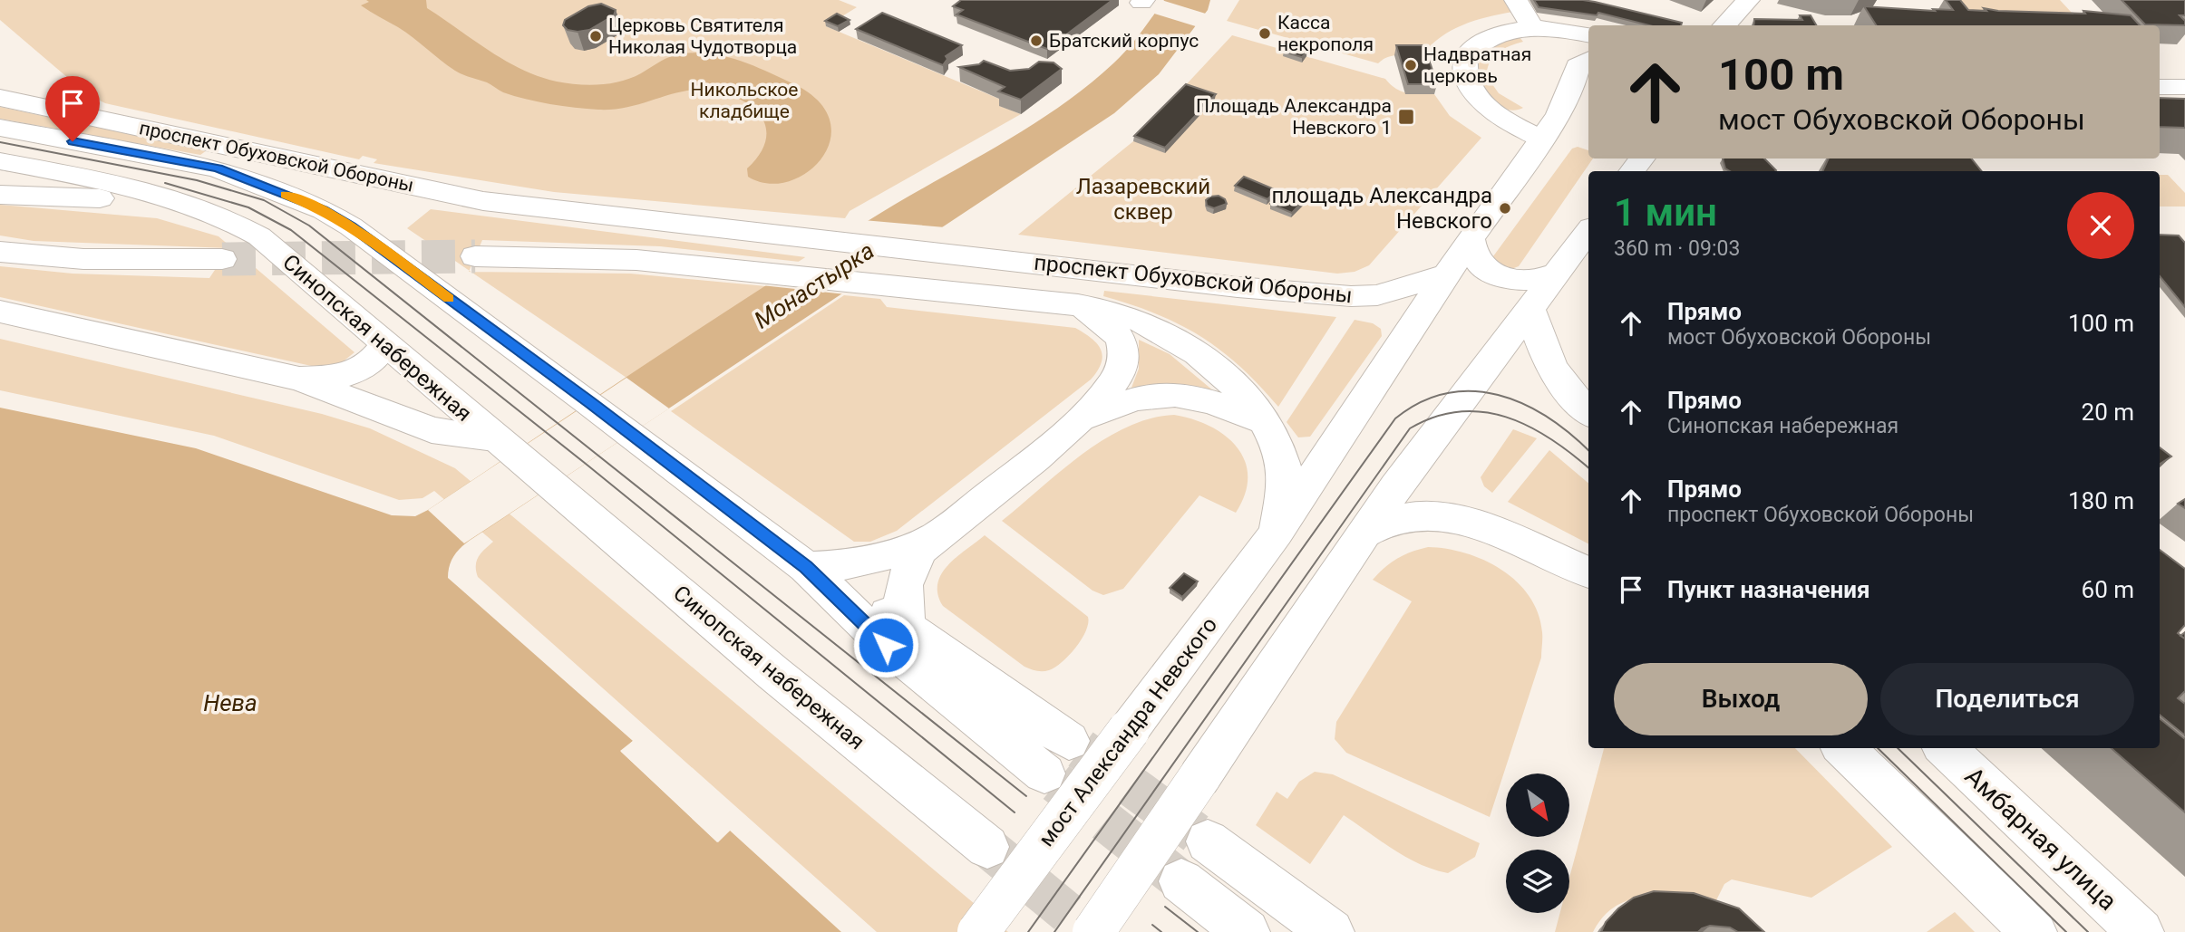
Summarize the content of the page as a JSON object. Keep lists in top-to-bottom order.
{
  "streets": {
    "main road": [
      "проспект Обуховской Обороны",
      "Синопская набережная",
      "мост Александра Невского",
      "Амбарная улица"
    ]
  },
  "crossings": [
    ["проспект Обуховской Обороны", "мост Александра Невского"]
  ],
  "water": ["Монастырка", "Нева"],
  "parks": ["Никольское кладбище", "Лазаревский сквер"],
  "places": {
    "other": [
      "Касса некрополя",
      "Церковь Святителя Николая Чудотворца",
      "Братский корпус",
      "Надвратная церковь",
      "площадь Александра Невского"
    ],
    "transit": ["Площадь Александра Невского 1"]
  },
  "north": "bottom right",
  "page": {
    "turn": ["100 m", "мост Обуховской Обороны"],
    "heading": ["1 мин", "360 m · 09:03"],
    "list": [
      {
        "name": "Прямо",
        "note": "мост Обуховской Обороны",
        "value": "100 m"
      },
      {
        "name": "Прямо",
        "note": "Синопская набережная",
        "value": "20 m"
      },
      {
        "name": "Прямо",
        "note": "проспект Обуховской Обороны",
        "value": "180 m"
      },
      {
        "name": "Пункт назначения",
        "value": "60 m"
      }
    ],
    "buttons": ["Выход", "Поделиться"]
  }
}
